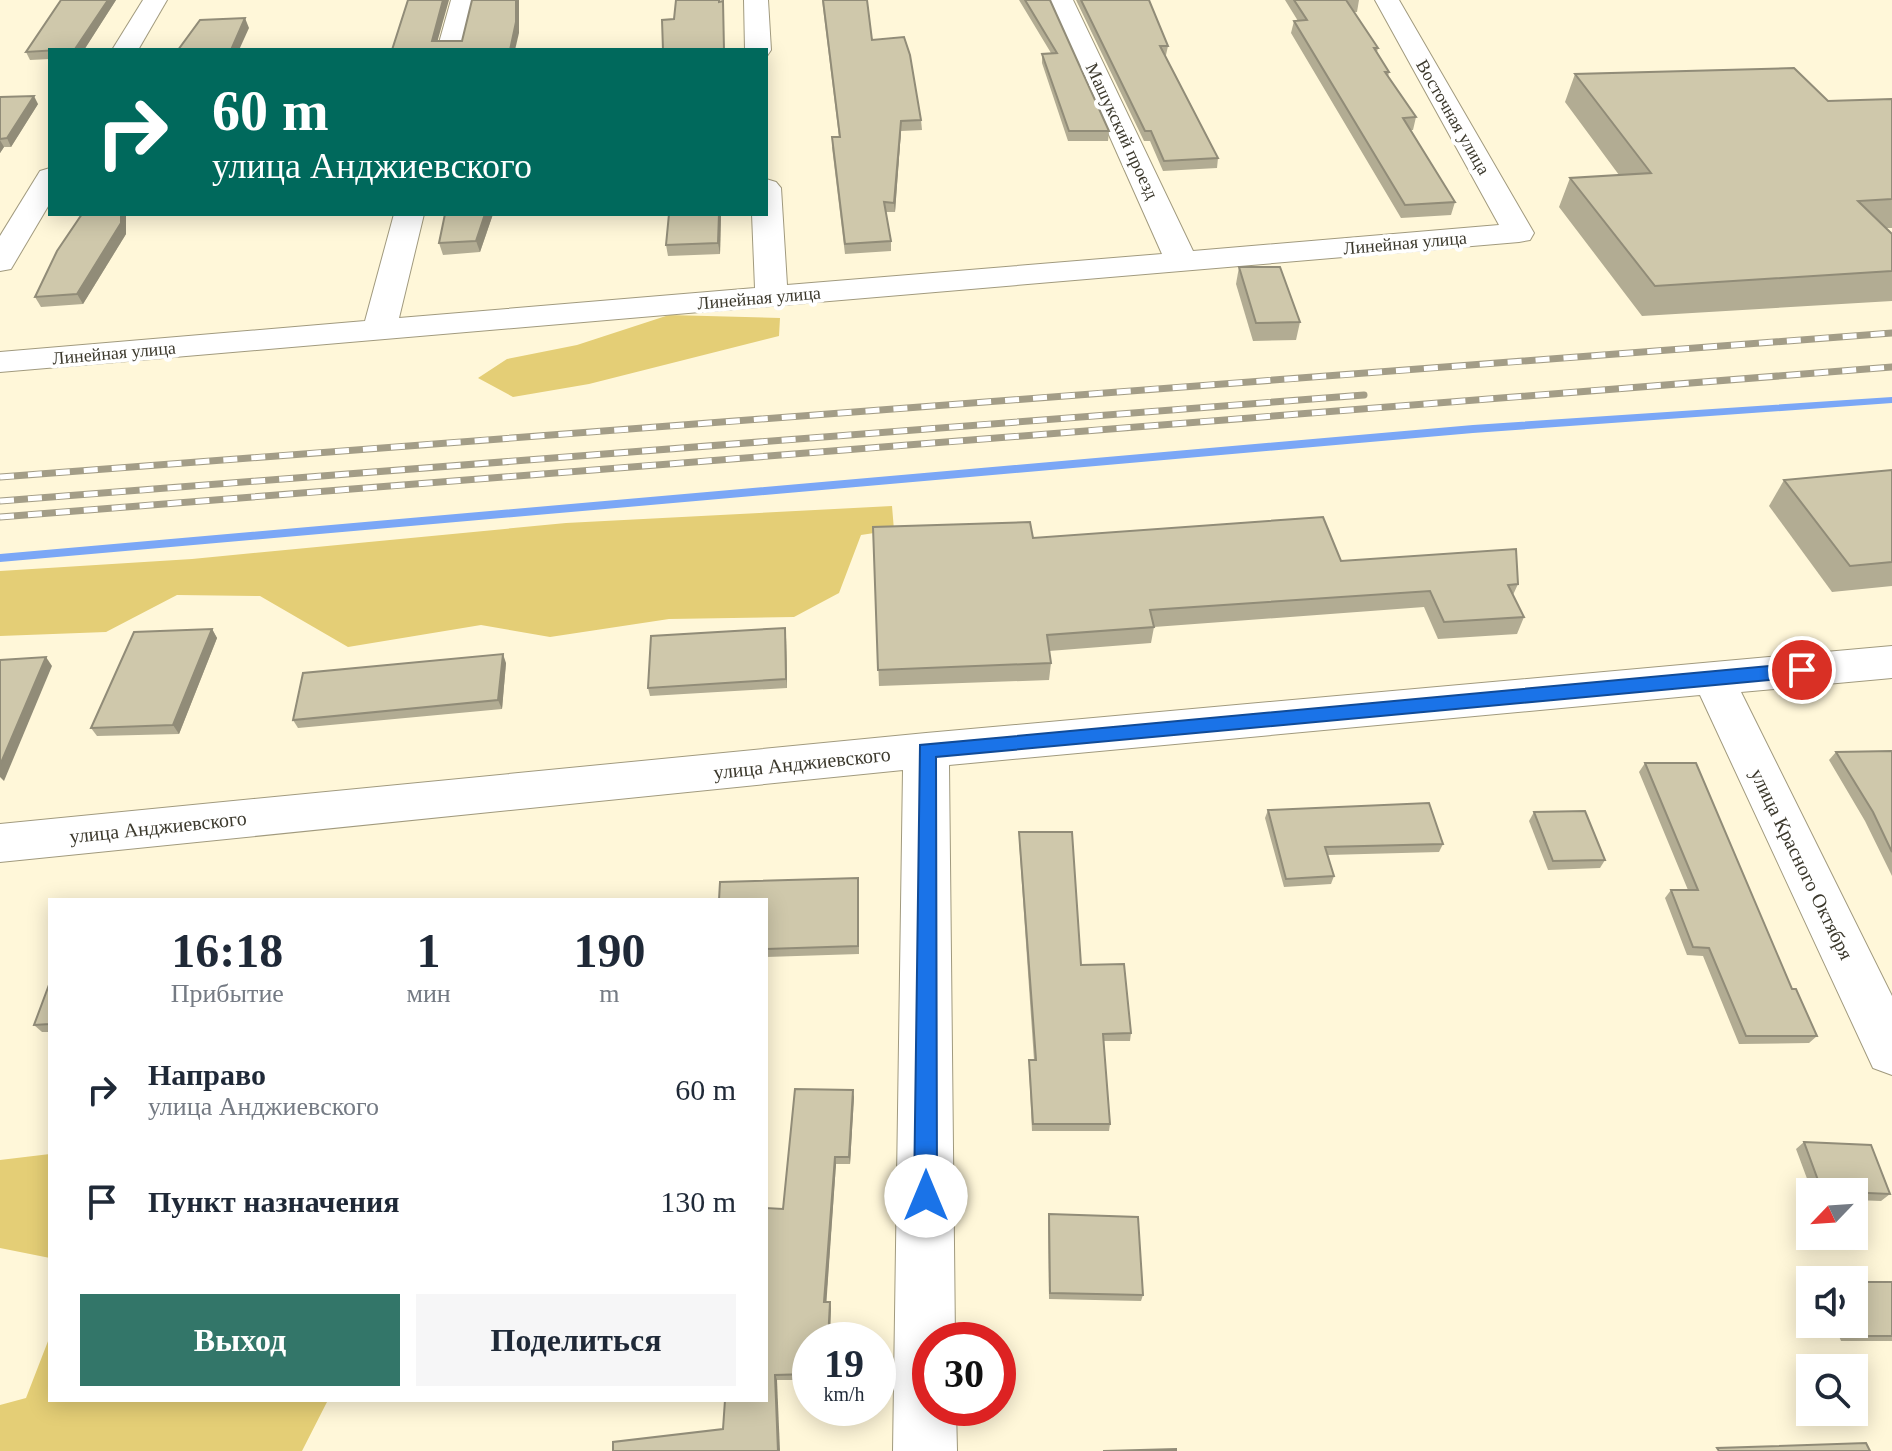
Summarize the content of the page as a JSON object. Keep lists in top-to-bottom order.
{
  "streets": {
    "street": [
      "Восточная улица",
      "Машукский проезд",
      "Линейная улица",
      "улица Анджиевского",
      "улица Красного Октября"
    ]
  },
  "crossings": [
    ["Восточная улица", "Линейная улица"],
    ["Машукский проезд", "Линейная улица"],
    ["улица Анджиевского", "улица Красного Октября"]
  ],
  "north": "bottom left",
  "page": {
    "turn": ["60 m", "улица Анджиевского"],
    "eta": [
      "16:18",
      "Прибытие",
      "1",
      "мин",
      "190",
      "m"
    ],
    "list": [
      {
        "name": "Направо",
        "note": "улица Анджиевского",
        "value": "60 m"
      },
      {
        "name": "Пункт назначения",
        "value": "130 m"
      }
    ],
    "buttons": ["Выход", "Поделиться"],
    "speed": "19 km/h",
    "limit": "30"
  }
}
